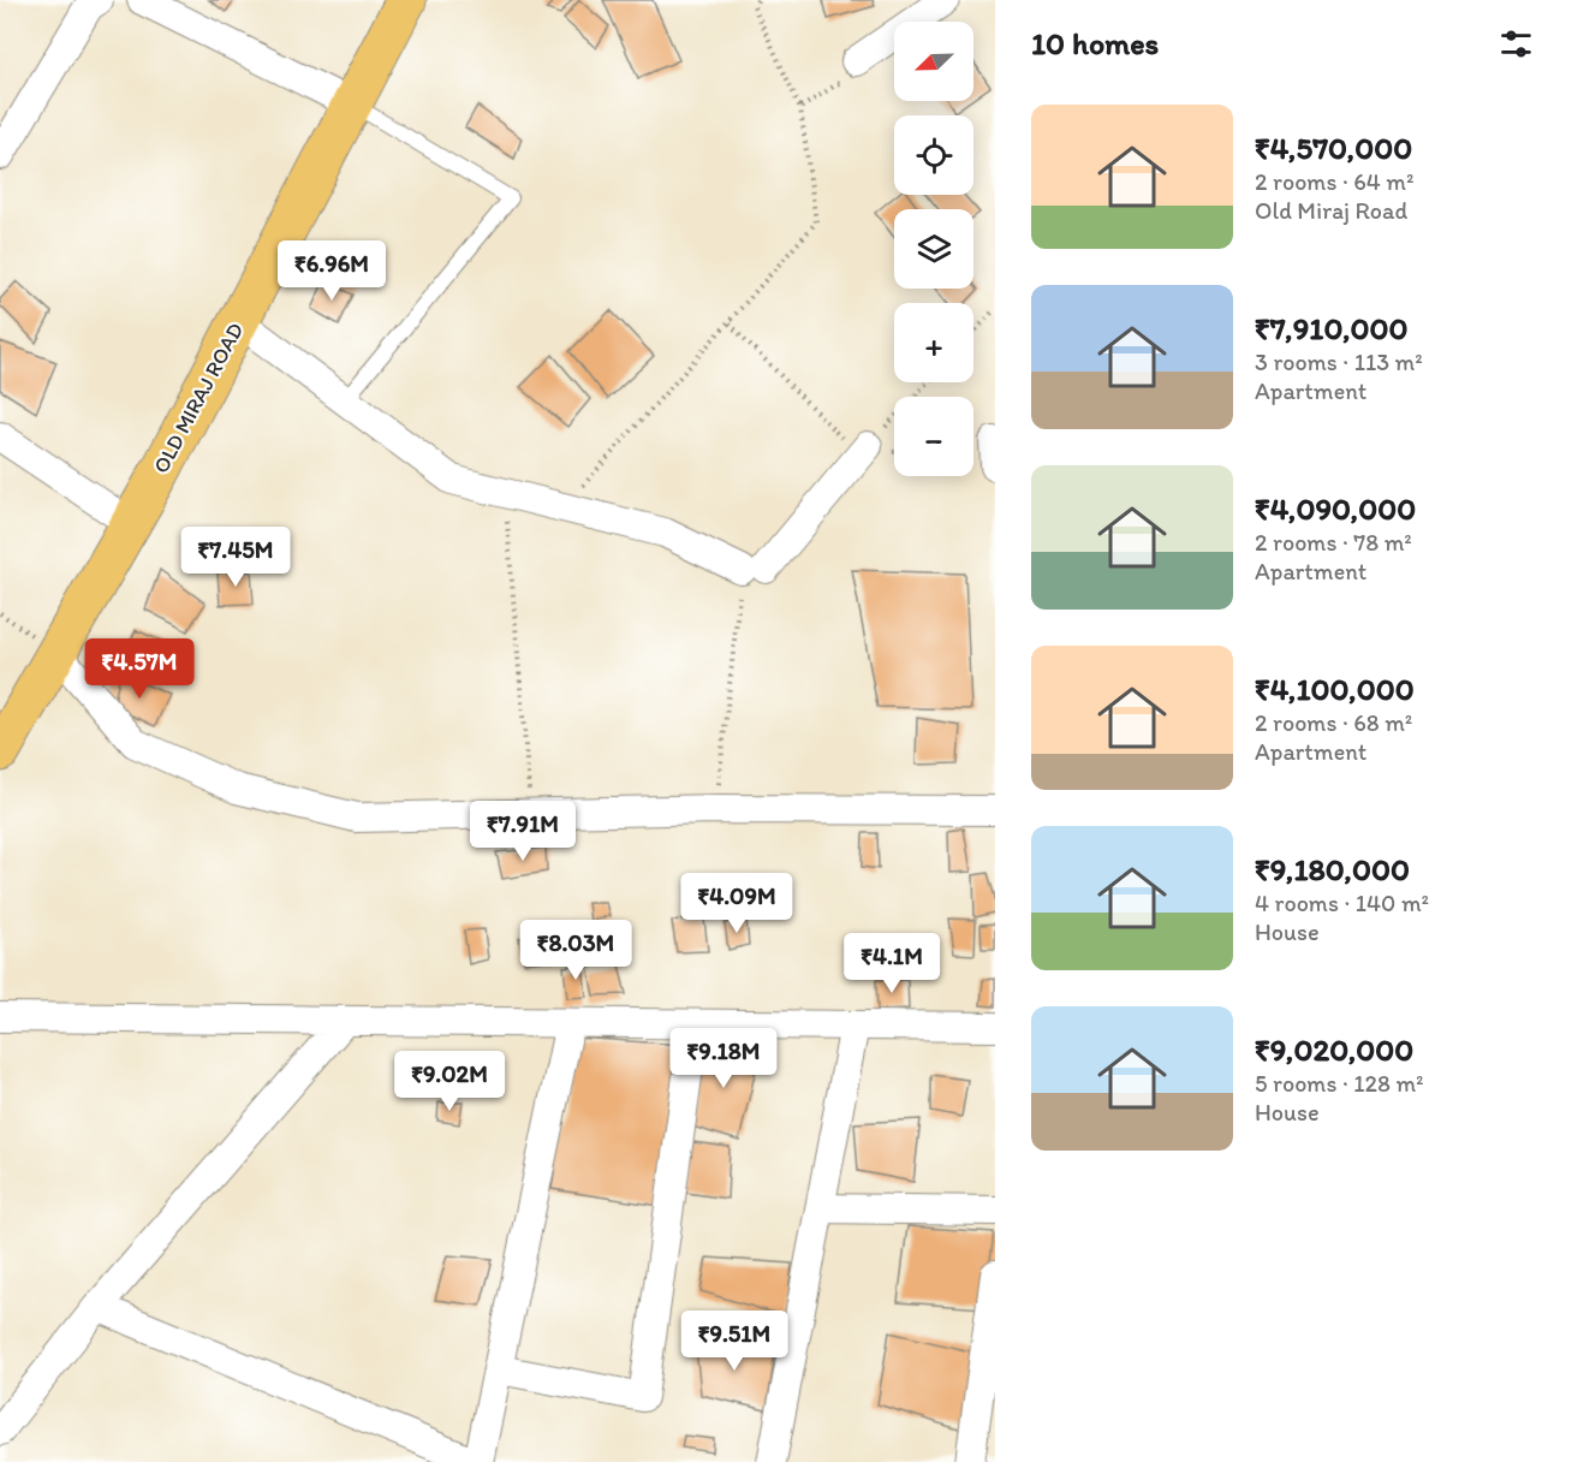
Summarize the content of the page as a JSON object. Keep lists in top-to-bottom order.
{
  "streets": {
    "main road": ["OLD MIRAJ ROAD"]
  },
  "north": "bottom left",
  "page": {
    "heading": "10 homes",
    "map_buttons": ["+", "−"],
    "list": [
      {
        "name": "₹4,570,000",
        "note": "2 rooms · 64 m² · Old Miraj Road"
      },
      {
        "name": "₹7,910,000",
        "note": "3 rooms · 113 m² · Apartment"
      },
      {
        "name": "₹4,090,000",
        "note": "2 rooms · 78 m² · Apartment"
      },
      {
        "name": "₹4,100,000",
        "note": "2 rooms · 68 m² · Apartment"
      },
      {
        "name": "₹9,180,000",
        "note": "4 rooms · 140 m² · House"
      },
      {
        "name": "₹9,020,000",
        "note": "5 rooms · 128 m² · House"
      }
    ],
    "price": [
      "₹6.96M",
      "₹7.45M",
      "₹4.57M",
      "₹7.91M",
      "₹4.09M",
      "₹8.03M",
      "₹4.1M",
      "₹9.18M",
      "₹9.02M",
      "₹9.51M"
    ]
  }
}
